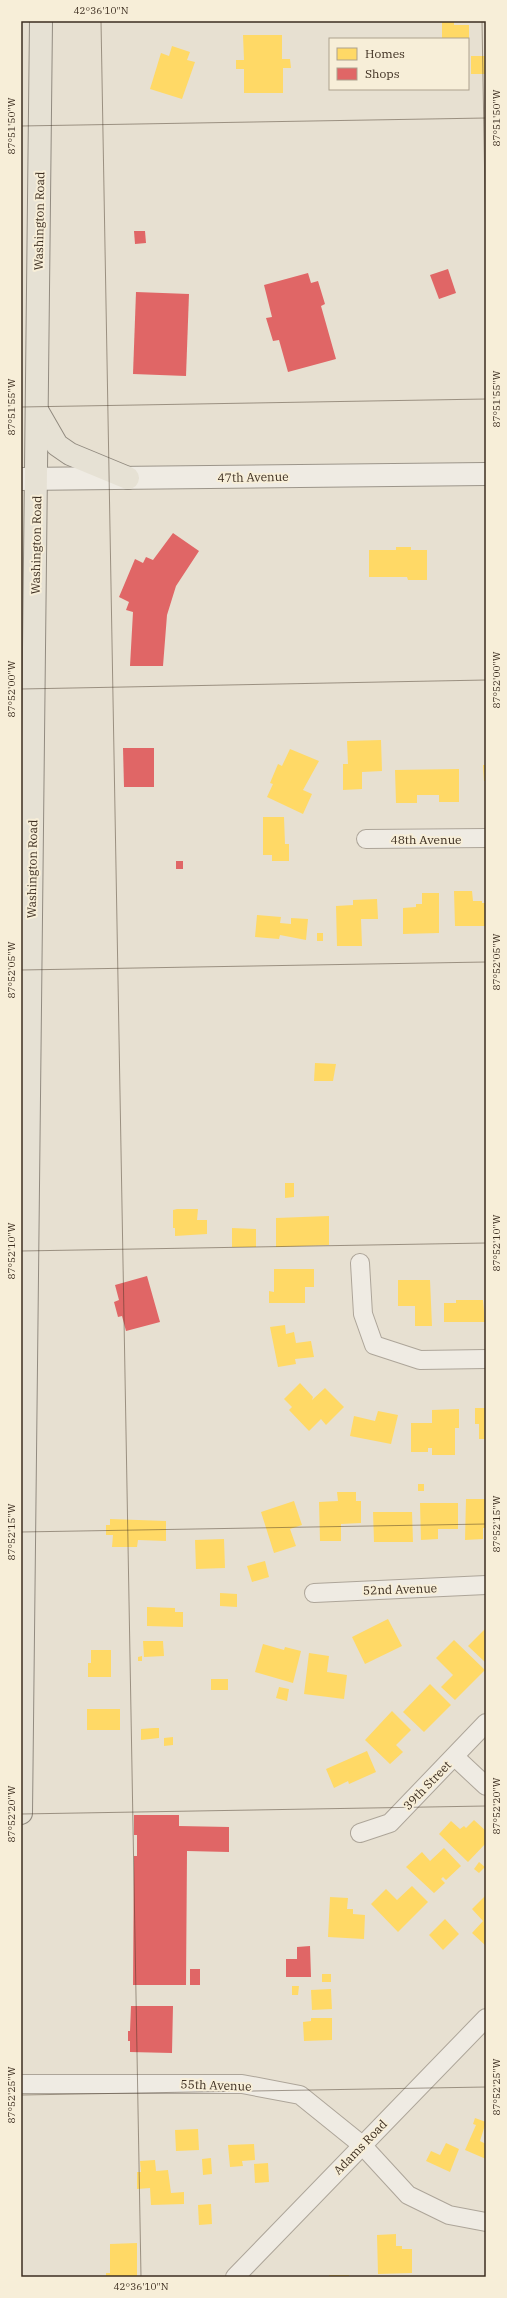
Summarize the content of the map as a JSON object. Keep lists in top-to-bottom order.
{
  "streets": {
    "main road": ["Washington Road"],
    "street": [
      "47th Avenue",
      "48th Avenue",
      "52nd Avenue",
      "39th Street",
      "55th Avenue",
      "Adams Road"
    ]
  },
  "crossings": [
    ["Washington Road", "47th Avenue"],
    ["55th Avenue", "Adams Road"]
  ],
  "legend": ["Homes", "Shops"],
  "coordinates": [
    "42°36'10\"N",
    "87°51'50\"W",
    "87°51'55\"W",
    "87°52'00\"W",
    "87°52'05\"W",
    "87°52'10\"W",
    "87°52'15\"W",
    "87°52'20\"W",
    "87°52'25\"W"
  ]
}
